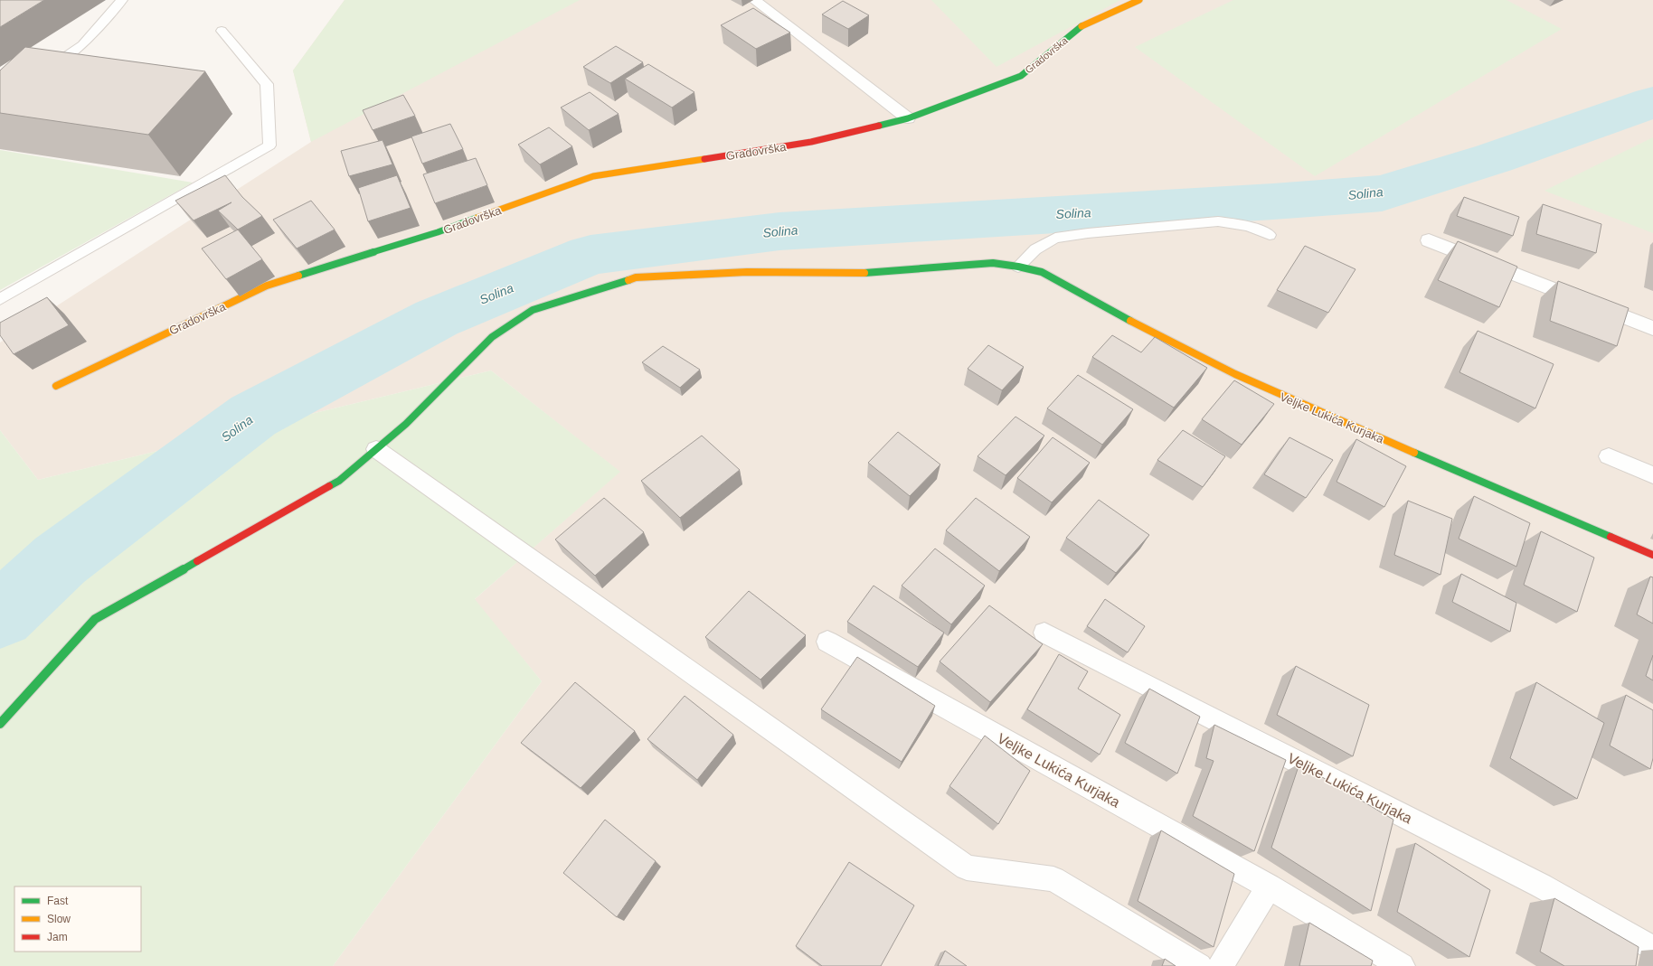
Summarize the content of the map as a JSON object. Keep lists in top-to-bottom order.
{
  "streets": {
    "street": ["Gradovrška", "Veljke Lukića Kurjaka"]
  },
  "water": ["Solina"],
  "legend": ["Fast", "Slow", "Jam"]
}
